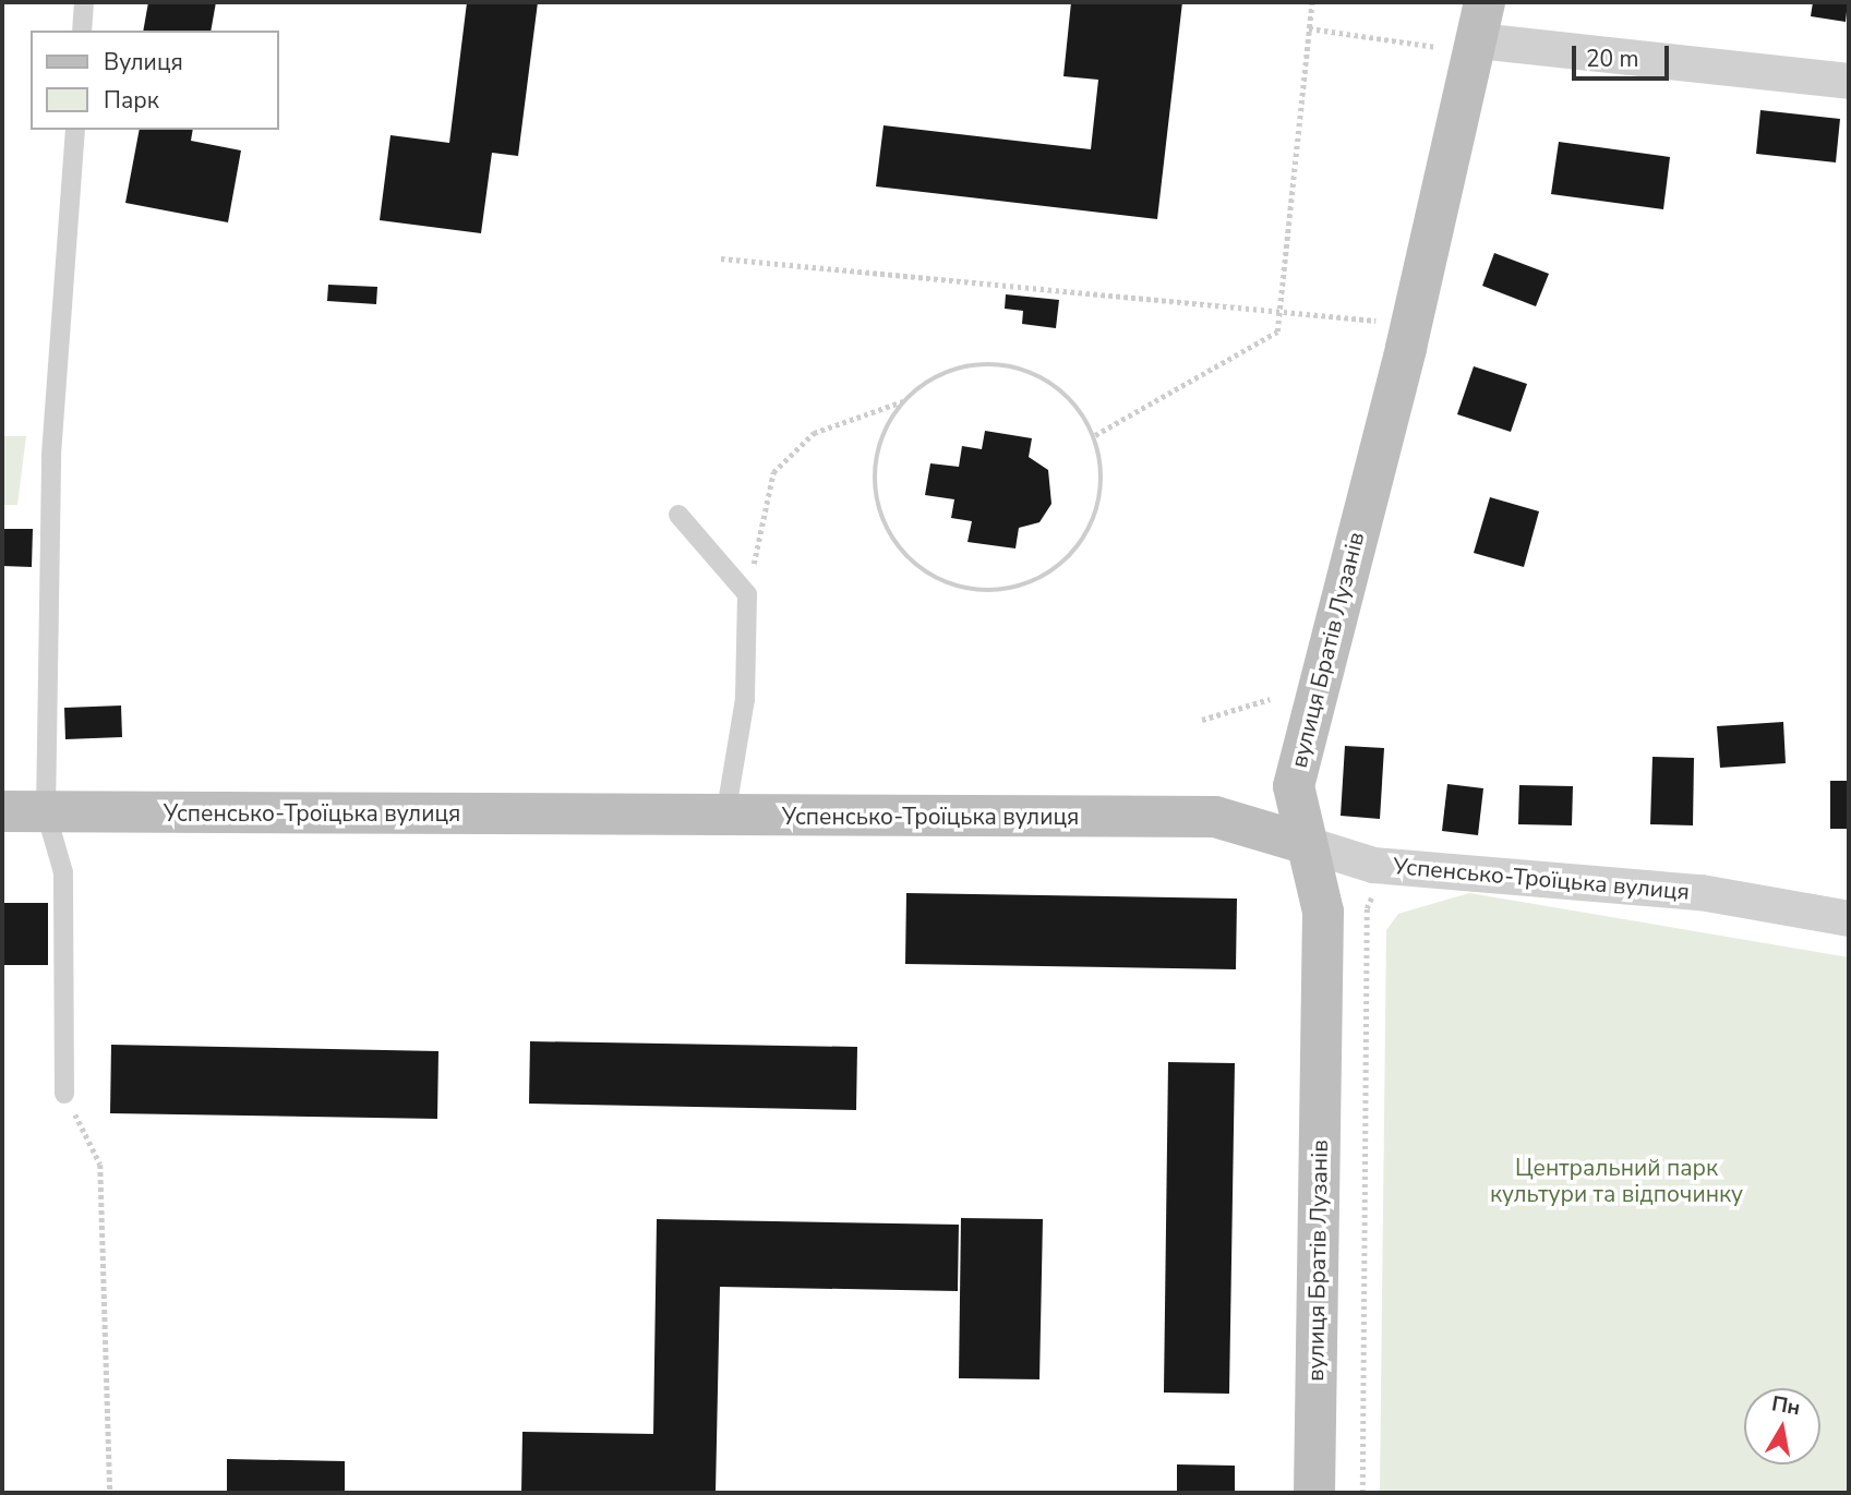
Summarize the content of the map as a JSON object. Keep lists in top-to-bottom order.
{
  "streets": {
    "main road": ["вулиця Братів Лузанів", "Успенсько-Троїцька вулиця"]
  },
  "crossings": [
    ["вулиця Братів Лузанів", "Успенсько-Троїцька вулиця"]
  ],
  "parks": ["Центральний парк культури та відпочинку"],
  "legend": ["Вулиця", "Парк"],
  "scale_bar": "20 m",
  "north": "top"
}
